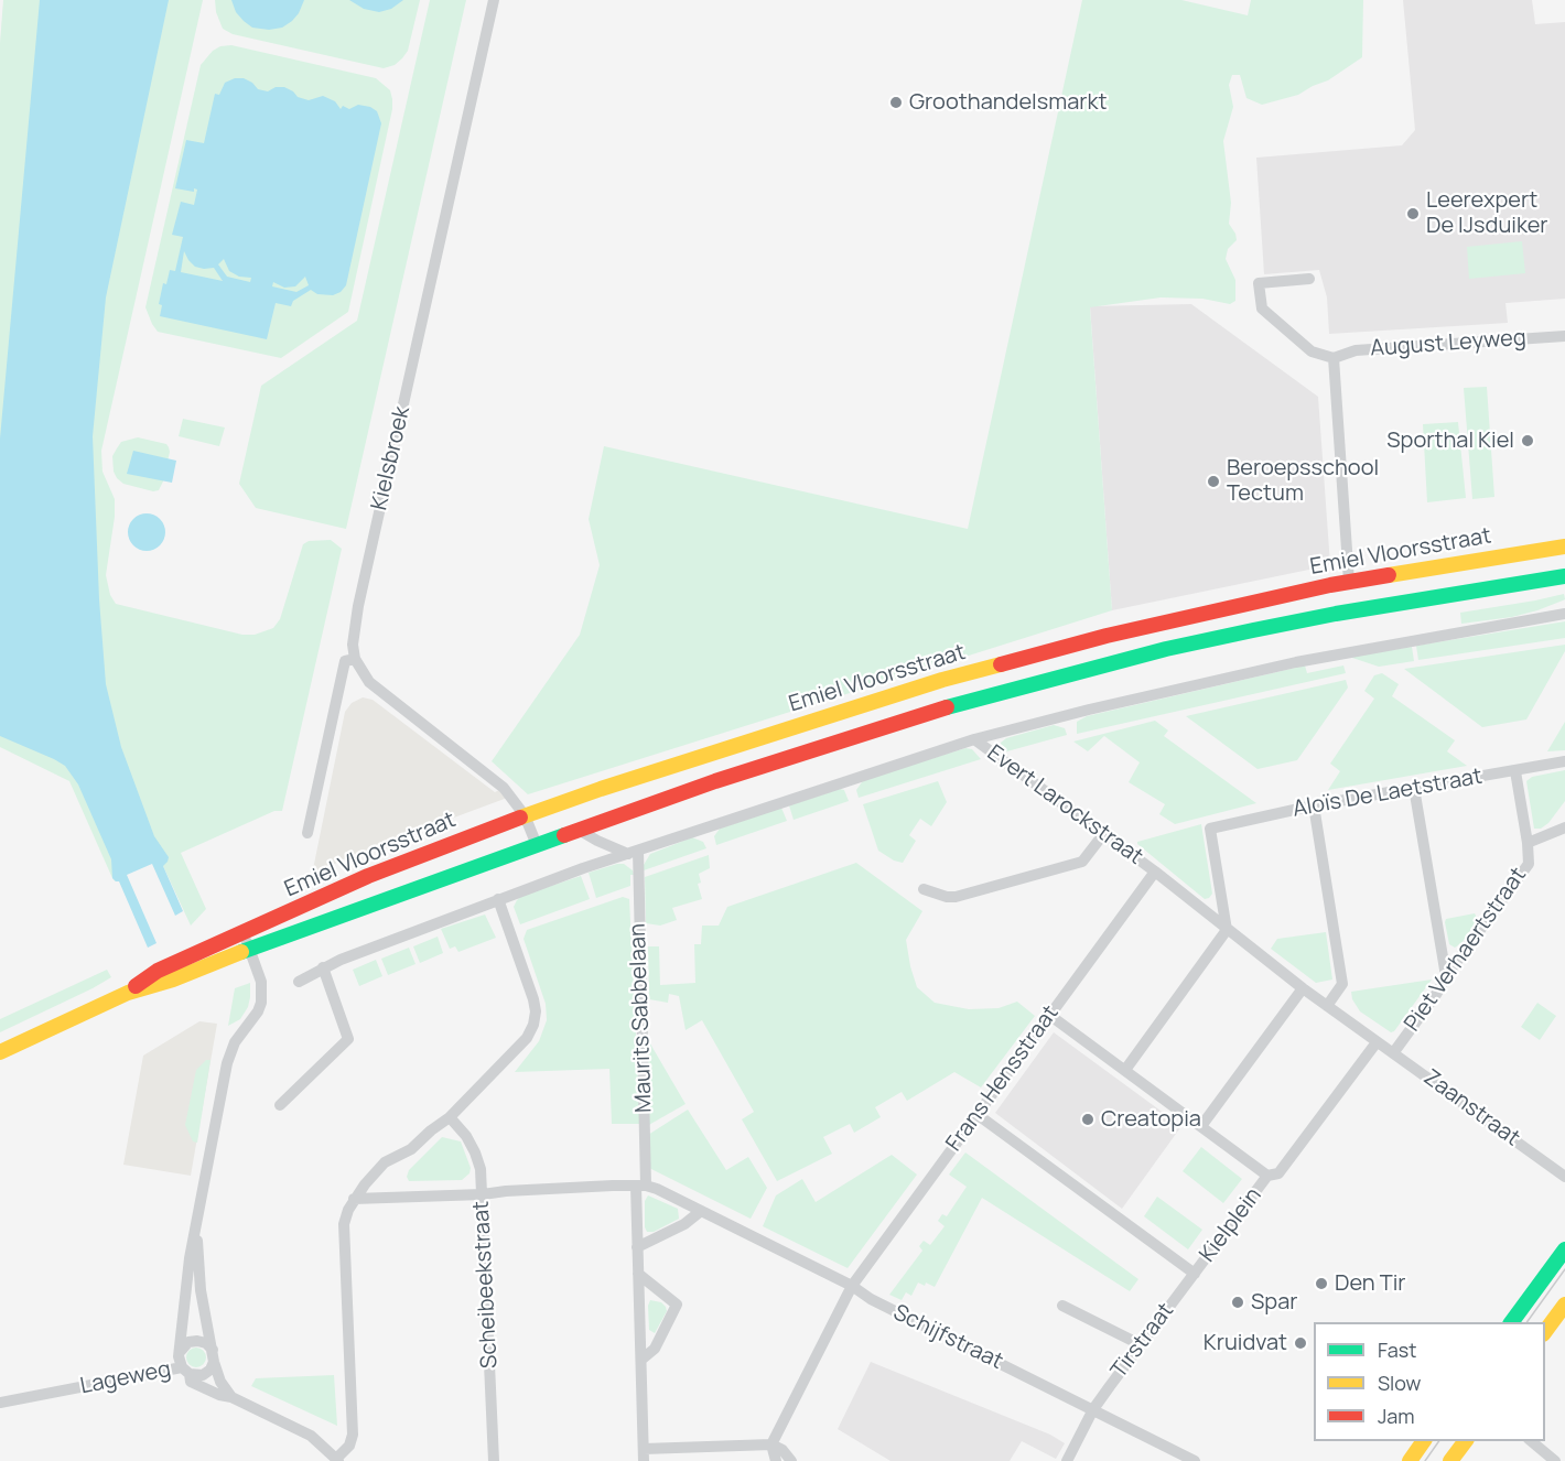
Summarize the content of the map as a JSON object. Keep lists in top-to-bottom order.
{
  "streets": {
    "street": [
      "August Leyweg",
      "Kielsbroek",
      "Emiel Vloorsstraat",
      "Aloïs De Laetstraat",
      "Evert Larockstraat",
      "Piet Verhaertstraat",
      "Maurits Sabbelaan",
      "Frans Hensstraat",
      "Zaanstraat",
      "Kielplein",
      "Scheibeekstraat",
      "Schijfstraat",
      "Tirstraat",
      "Lageweg"
    ]
  },
  "crossings": [
    ["Aloïs De Laetstraat", "Evert Larockstraat"],
    ["Aloïs De Laetstraat", "Piet Verhaertstraat"],
    ["Aloïs De Laetstraat", "Zaanstraat"],
    ["Evert Larockstraat", "Frans Hensstraat"],
    ["Evert Larockstraat", "Zaanstraat"],
    ["Piet Verhaertstraat", "Zaanstraat"],
    ["Maurits Sabbelaan", "Schijfstraat"],
    ["Frans Hensstraat", "Schijfstraat"],
    ["Zaanstraat", "Kielplein"],
    ["Kielplein", "Tirstraat"],
    ["Schijfstraat", "Tirstraat"]
  ],
  "places": [
    "Groothandelsmarkt",
    "Leerexpert De IJsduiker",
    "Sporthal Kiel",
    "Beroepsschool Tectum",
    "Creatopia",
    "Den Tir",
    "Spar",
    "Kruidvat"
  ],
  "legend": ["Fast", "Slow", "Jam"]
}
